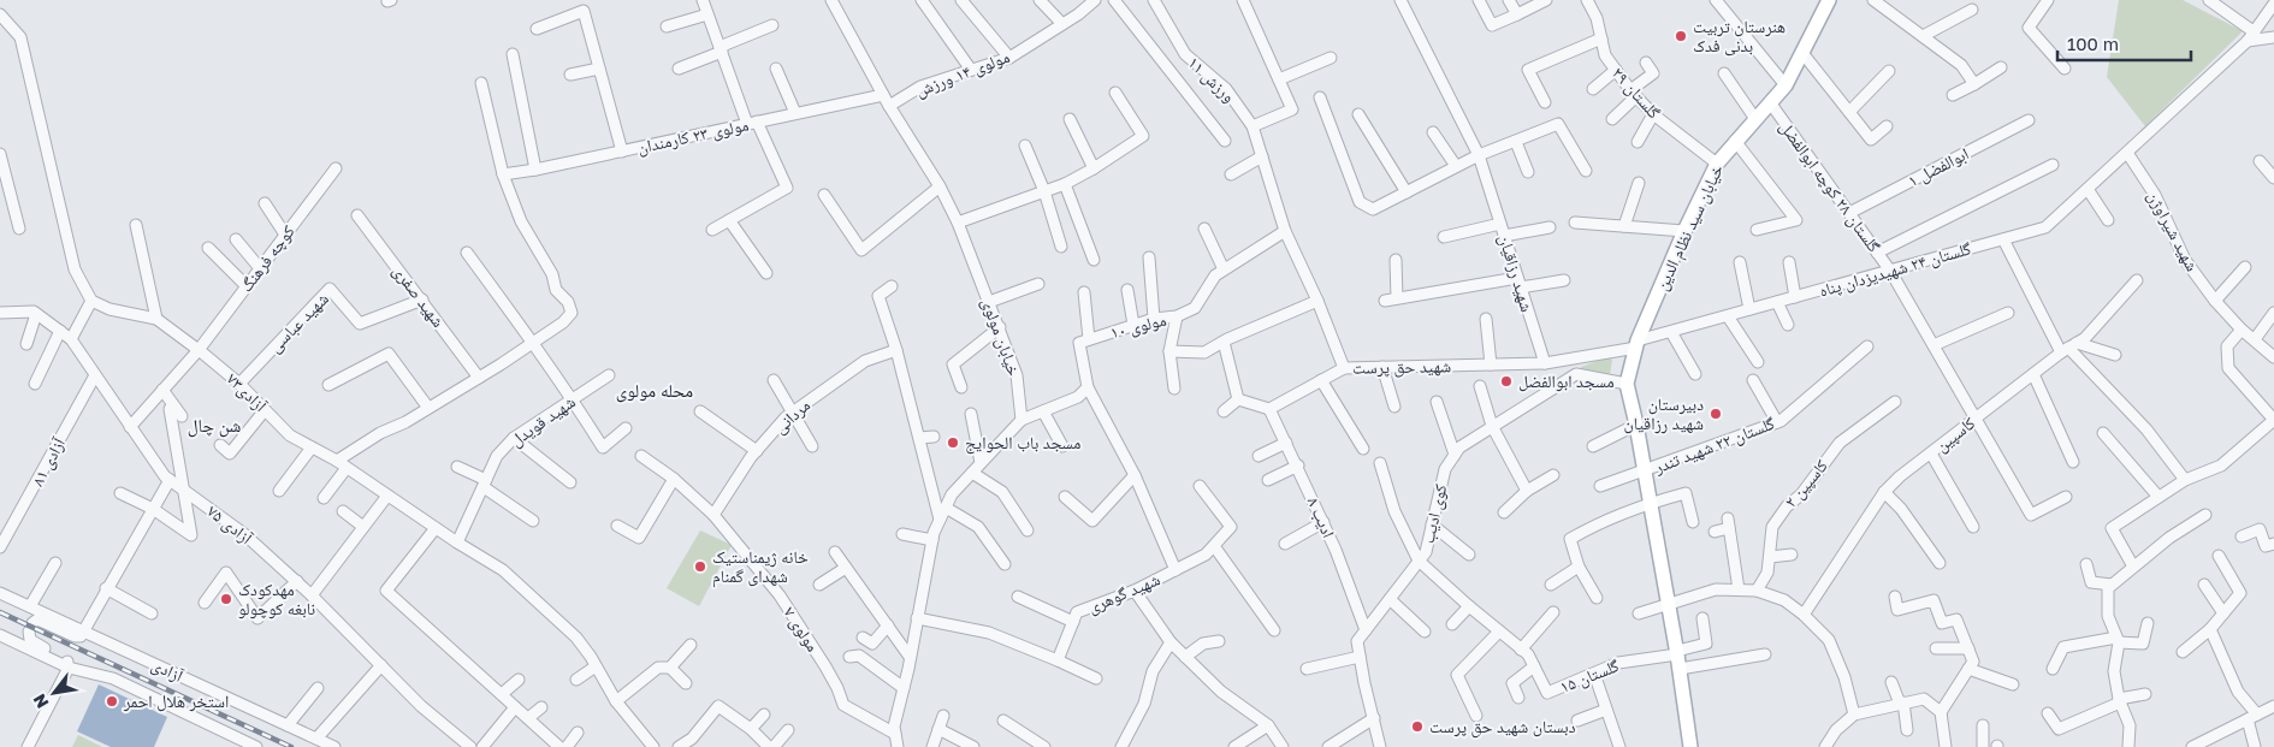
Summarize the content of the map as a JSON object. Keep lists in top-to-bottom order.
{
  "streets": {
    "main road": ["خیابان سید نظام الدین"],
    "street": [
      "مولوی ۱۴ ورزش",
      "ورزش ۱۱",
      "گلستان ۲۹",
      "مولوی ۲۳ کارمندان",
      "ابوالفضل ۱",
      "گلستان ۲۸ کوچه ابوالفضل",
      "شهید شیراوژن",
      "کوچه فرهنگ",
      "گلستان ۲۴ شهیدیزدان پناه",
      "شهید رزاقیان",
      "شهید صفری",
      "شهید عباسی",
      "مولوی ۱۰",
      "خیابان مولوی",
      "شهید حق پرست",
      "آزادی۷۳",
      "مردانی",
      "شهید قویدل",
      "کاسپین",
      "گلستان ۲۲ شهید تندر",
      "آزادی ۸۱",
      "کاسپین ۲",
      "کوی ادیب",
      "ادیب ۸",
      "آزادی ۷۵",
      "شهید گوهری",
      "مولوی ۷",
      "آزادی",
      "گلستان ۱۵"
    ]
  },
  "crossings": [
    ["مولوی ۱۴ ورزش", "خیابان مولوی"],
    ["ورزش ۱۱", "مولوی ۱۰"],
    ["ورزش ۱۱", "شهید حق پرست"],
    ["گلستان ۲۹", "خیابان سید نظام الدین"],
    ["مولوی ۲۳ کارمندان", "خیابان مولوی"],
    ["ابوالفضل ۱", "گلستان ۲۸ کوچه ابوالفضل"],
    ["گلستان ۲۸ کوچه ابوالفضل", "خیابان سید نظام الدین"],
    ["گلستان ۲۸ کوچه ابوالفضل", "گلستان ۲۴ شهیدیزدان پناه"],
    ["گلستان ۲۸ کوچه ابوالفضل", "کاسپین"],
    ["خیابان سید نظام الدین", "گلستان ۲۴ شهیدیزدان پناه"],
    ["شهید شیراوژن", "گلستان ۲۴ شهیدیزدان پناه"],
    ["کوچه فرهنگ", "آزادی۷۳"],
    ["کوچه فرهنگ", "آزادی ۷۵"],
    ["شهید رزاقیان", "شهید حق پرست"],
    ["شهید صفری", "شهید عباسی"],
    ["شهید عباسی", "آزادی۷۳"],
    ["شهید حق پرست", "ادیب ۸"],
    ["آزادی۷۳", "شهید قویدل"],
    ["مردانی", "مولوی ۷"],
    ["آزادی ۸۱", "آزادی ۷۵"],
    ["کوی ادیب", "ادیب ۸"],
    ["کوی ادیب", "گلستان ۱۵"]
  ],
  "districts": ["محله مولوی", "شن چال"],
  "places": [
    "هنرستان تربیت بدنی فدک",
    "مسجد ابوالفضل",
    "دبیرستان شهید رزاقیان",
    "مسجد باب الحوایج",
    "خانه ژیمناستیک شهدای گمنام",
    "مهدکودک نابغه کوچولو",
    "استخر هلال احمر",
    "دبستان شهید حق پرست"
  ],
  "scale_bar": "100 m",
  "north": "bottom left"
}
